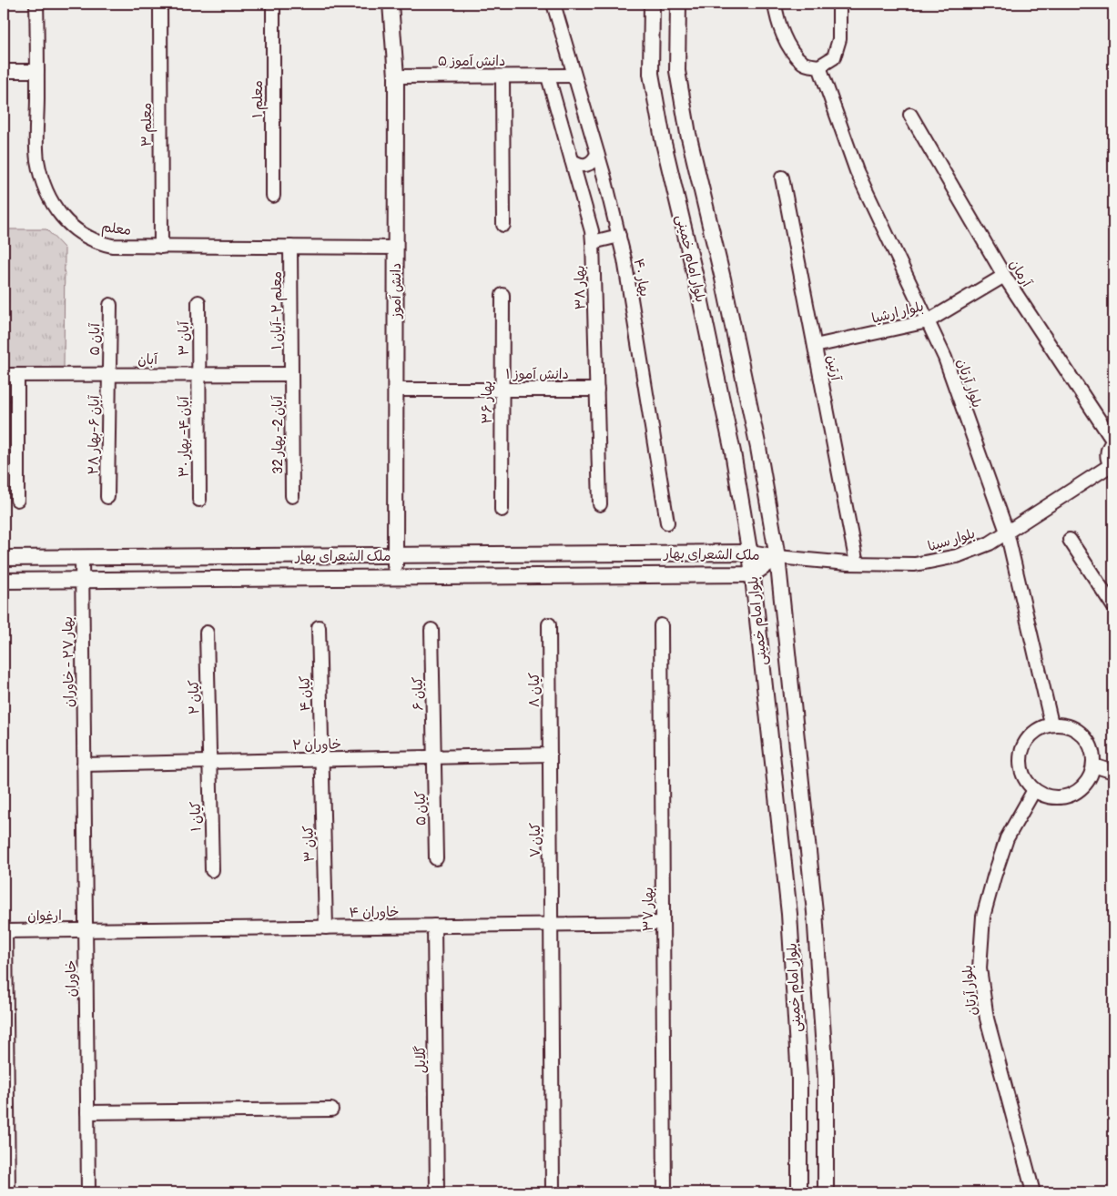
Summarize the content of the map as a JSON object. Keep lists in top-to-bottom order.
{
  "streets": {
    "street": [
      "دانش آموز ۵",
      "معلم ۱",
      "معلم ۳",
      "معلم",
      "بلوار امام خمینی",
      "آرمان",
      "بهار ۴۰",
      "بهار ۳۸",
      "دانش آموز",
      "معلم ۲ -آبان ۱",
      "بلوار ارشیا",
      "آبان ۳",
      "آبان ۵",
      "آبان",
      "آرتین",
      "دانش آموز ۱",
      "بلوار آرتان",
      "بهار ۳۶",
      "آبان ۶-بهار ۲۸",
      "آبان 2- بهار 32",
      "آبان ۴- بهار ۳۰",
      "بلوار سینا",
      "ملک الشعرای بهار",
      "بهار ۲۷ - خاوران",
      "کیان ۸",
      "کیان ۴",
      "کیان ۶",
      "کیان ۲",
      "خاوران ۲",
      "کیان ۵",
      "کیان ۱",
      "کیان ۷",
      "کیان ۳",
      "بهار ۳۷",
      "خاوران ۴",
      "ارغوان",
      "خاوران",
      "گلایل"
    ]
  },
  "crossings": [
    ["دانش آموز ۵", "بهار ۴۰"],
    ["دانش آموز ۵", "بهار ۳۸"],
    ["دانش آموز ۵", "دانش آموز"],
    ["معلم ۳", "معلم"],
    ["معلم", "دانش آموز"],
    ["معلم", "معلم ۲ -آبان ۱"],
    ["بلوار امام خمینی", "بلوار سینا"],
    ["بلوار امام خمینی", "ملک الشعرای بهار"],
    ["آرمان", "بلوار ارشیا"],
    ["بهار ۳۸", "دانش آموز ۱"],
    ["دانش آموز", "دانش آموز ۱"],
    ["دانش آموز", "ملک الشعرای بهار"],
    ["معلم ۲ -آبان ۱", "آبان"],
    ["معلم ۲ -آبان ۱", "آبان 2- بهار 32"],
    ["بلوار ارشیا", "آرتین"],
    ["بلوار ارشیا", "بلوار آرتان"],
    ["آبان ۳", "آبان"],
    ["آبان ۳", "آبان ۴- بهار ۳۰"],
    ["آبان ۵", "آبان"],
    ["آبان ۵", "آبان ۶-بهار ۲۸"],
    ["آبان", "آبان ۶-بهار ۲۸"],
    ["آبان", "آبان 2- بهار 32"],
    ["آبان", "آبان ۴- بهار ۳۰"],
    ["آرتین", "بلوار سینا"],
    ["دانش آموز ۱", "بهار ۳۶"],
    ["بلوار آرتان", "بلوار سینا"],
    ["بلوار سینا", "ملک الشعرای بهار"],
    ["ملک الشعرای بهار", "بهار ۲۷ - خاوران"],
    ["بهار ۲۷ - خاوران", "خاوران ۲"],
    ["بهار ۲۷ - خاوران", "خاوران"],
    ["کیان ۸", "خاوران ۲"],
    ["کیان ۸", "کیان ۷"],
    ["کیان ۴", "خاوران ۲"],
    ["کیان ۴", "کیان ۳"],
    ["کیان ۶", "خاوران ۲"],
    ["کیان ۶", "کیان ۵"],
    ["کیان ۲", "خاوران ۲"],
    ["کیان ۲", "کیان ۱"],
    ["خاوران ۲", "کیان ۵"],
    ["خاوران ۲", "کیان ۱"],
    ["خاوران ۲", "کیان ۷"],
    ["خاوران ۲", "کیان ۳"],
    ["خاوران ۲", "خاوران"],
    ["کیان ۷", "خاوران ۴"],
    ["کیان ۳", "خاوران ۴"],
    ["بهار ۳۷", "خاوران ۴"],
    ["خاوران ۴", "ارغوان"],
    ["خاوران ۴", "خاوران"],
    ["خاوران ۴", "گلایل"],
    ["ارغوان", "خاوران"]
  ]
}
